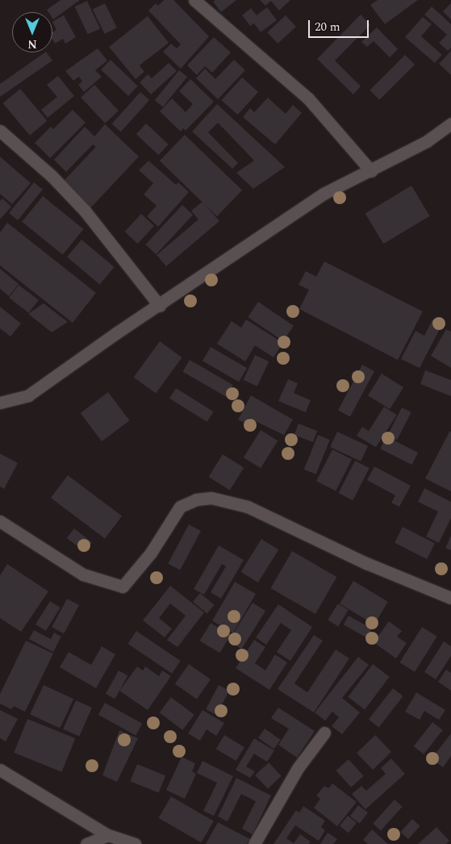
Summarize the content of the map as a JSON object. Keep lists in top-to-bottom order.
{
  "scale_bar": "20 m",
  "north": "bottom"
}
